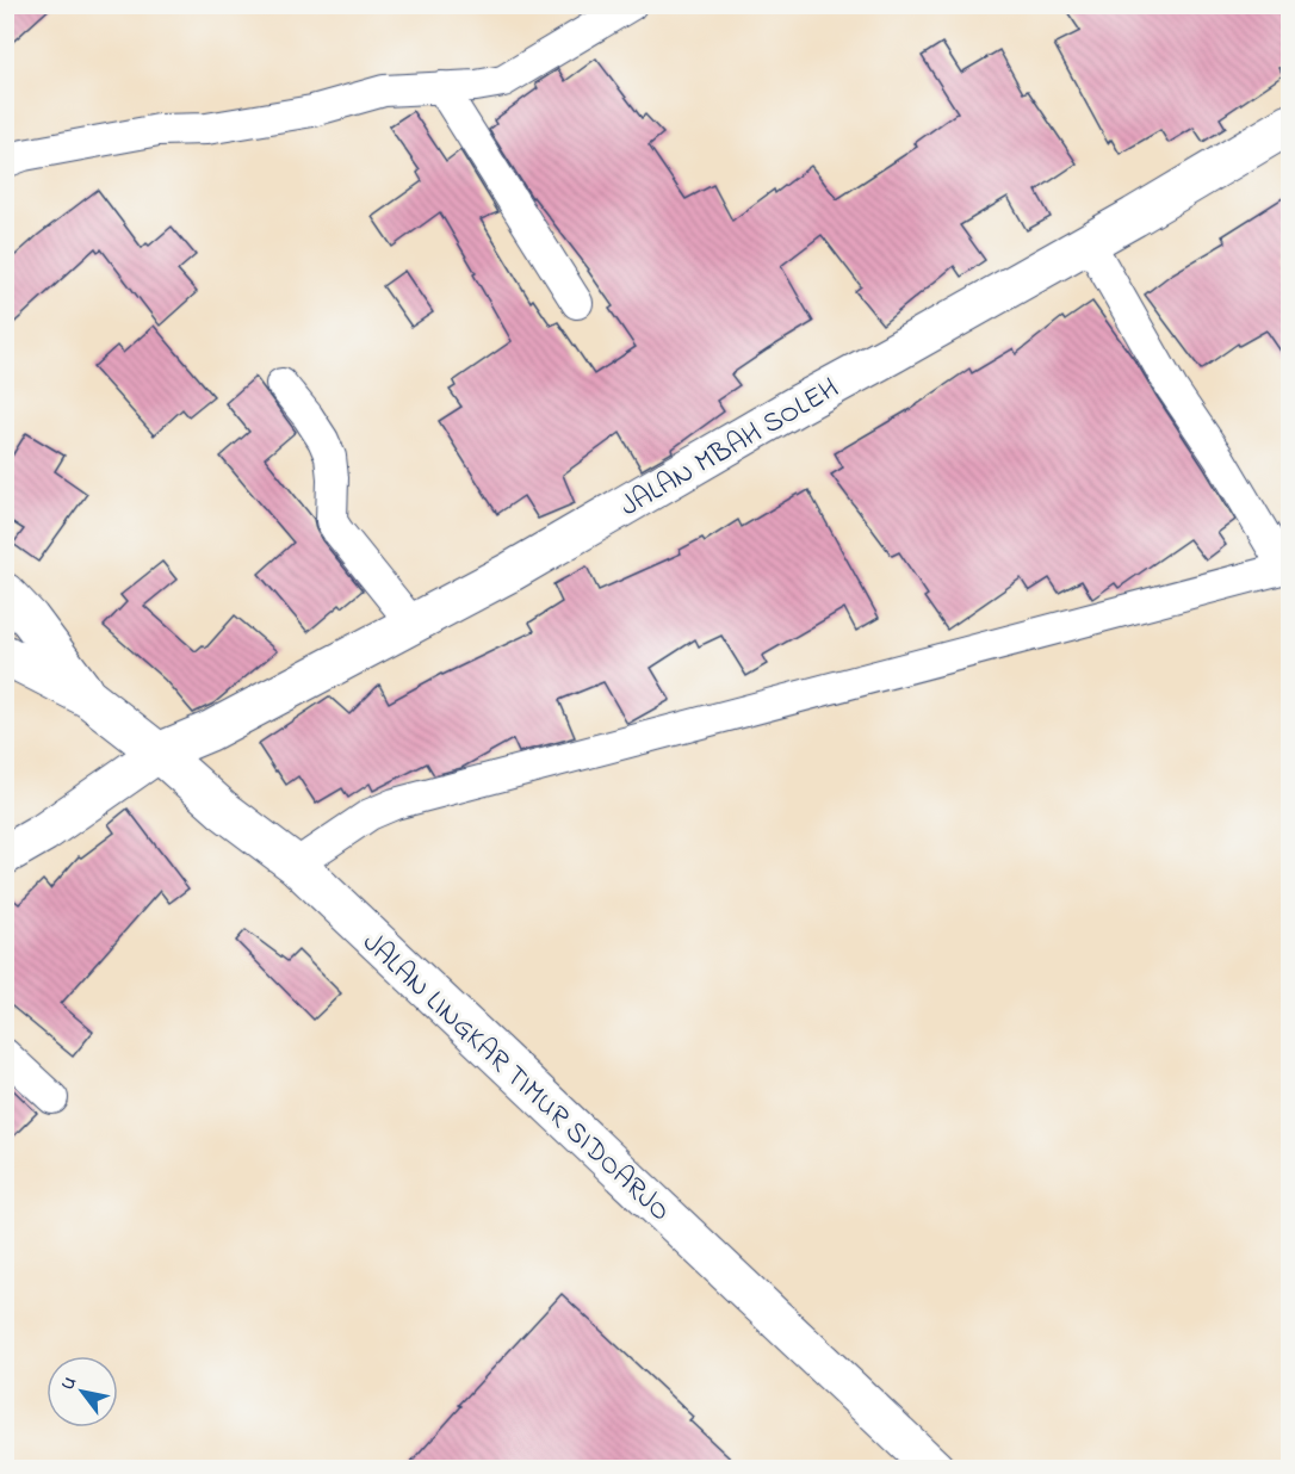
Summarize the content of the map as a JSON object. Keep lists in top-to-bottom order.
{
  "streets": {
    "street": ["JALAN MBAH SOLEH", "JALAN LINGKAR TIMUR SIDOARJO"]
  },
  "crossings": [
    ["JALAN MBAH SOLEH", "JALAN LINGKAR TIMUR SIDOARJO"]
  ],
  "north": "top left"
}
